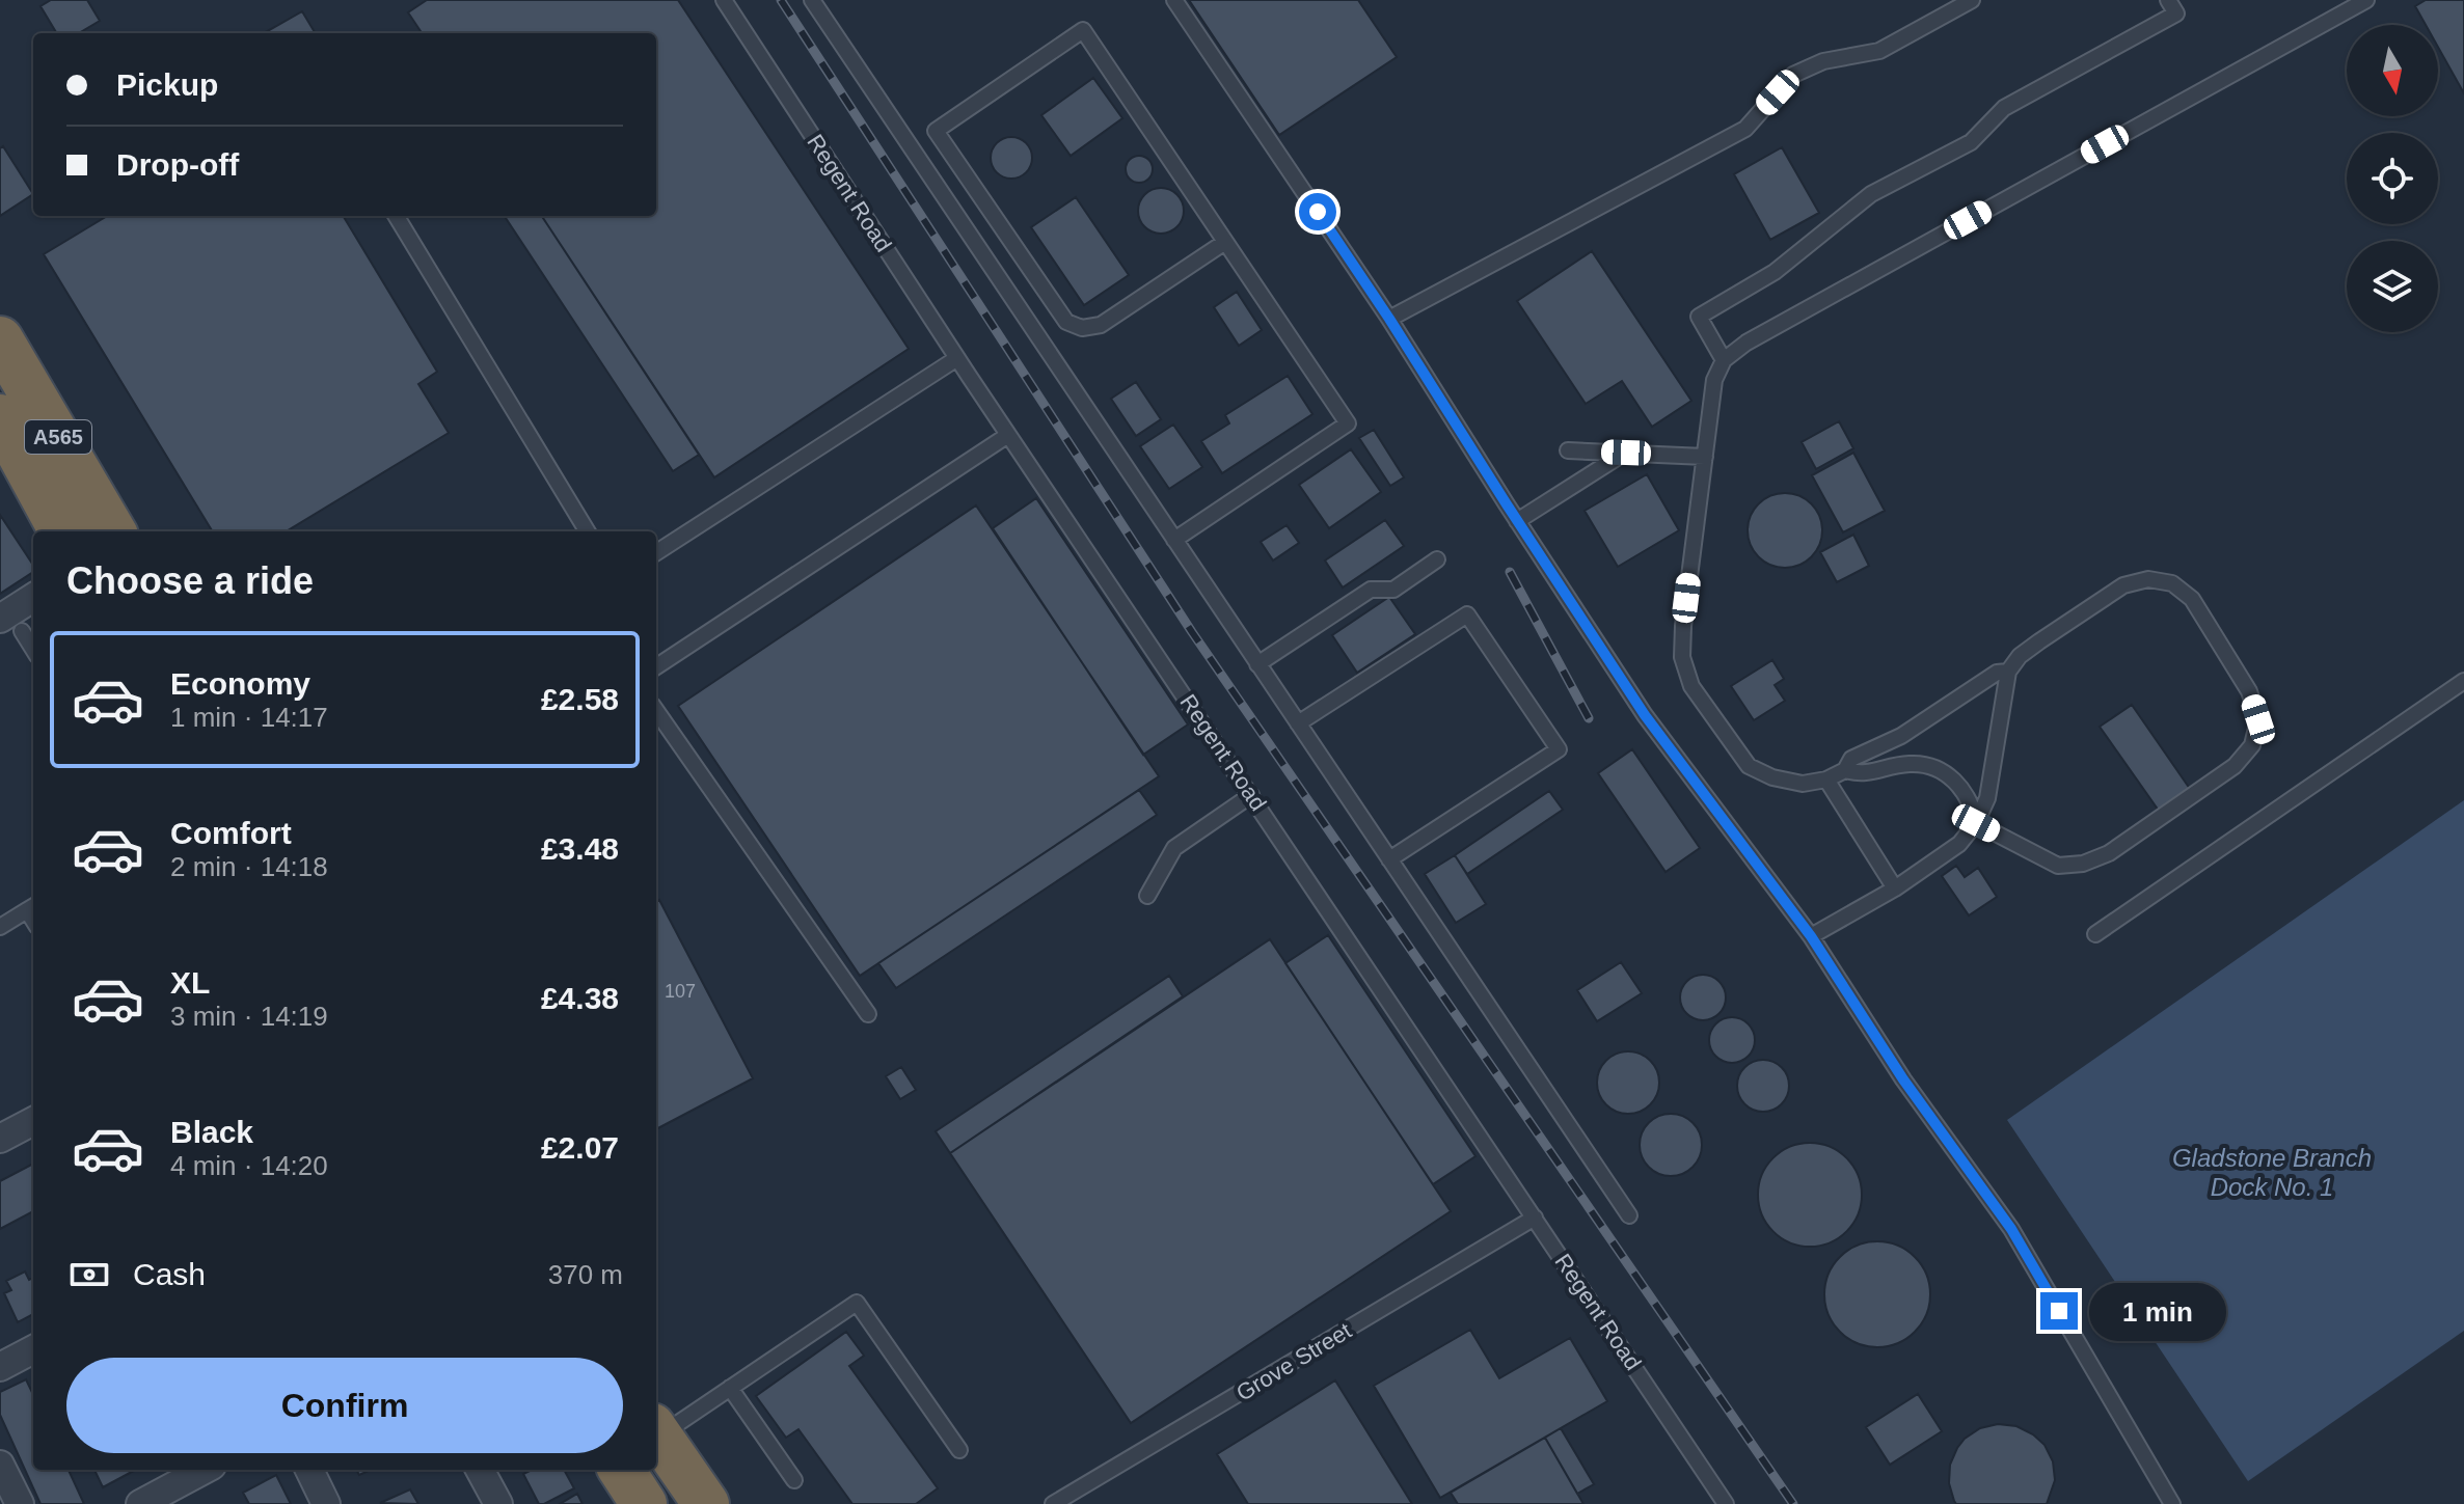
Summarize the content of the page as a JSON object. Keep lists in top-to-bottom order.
{
  "streets": {
    "highway": ["A565"],
    "lane": ["Regent Road", "Grove Street"]
  },
  "crossings": [
    ["Regent Road", "Grove Street"]
  ],
  "water": ["Gladstone Branch Dock No. 1"],
  "house_numbers": ["107"],
  "north": "bottom",
  "page": {
    "banner": ["Pickup", "Drop-off"],
    "heading": "Choose a ride",
    "list": [
      {
        "name": "Economy",
        "note": "1 min · 14:17",
        "value": "£2.58"
      },
      {
        "name": "Comfort",
        "note": "2 min · 14:18",
        "value": "£3.48"
      },
      {
        "name": "XL",
        "note": "3 min · 14:19",
        "value": "£4.38"
      },
      {
        "name": "Black",
        "note": "4 min · 14:20",
        "value": "£2.07"
      }
    ],
    "pay": ["Cash", "370 m"],
    "bubble": "1 min",
    "buttons": "Confirm"
  }
}
